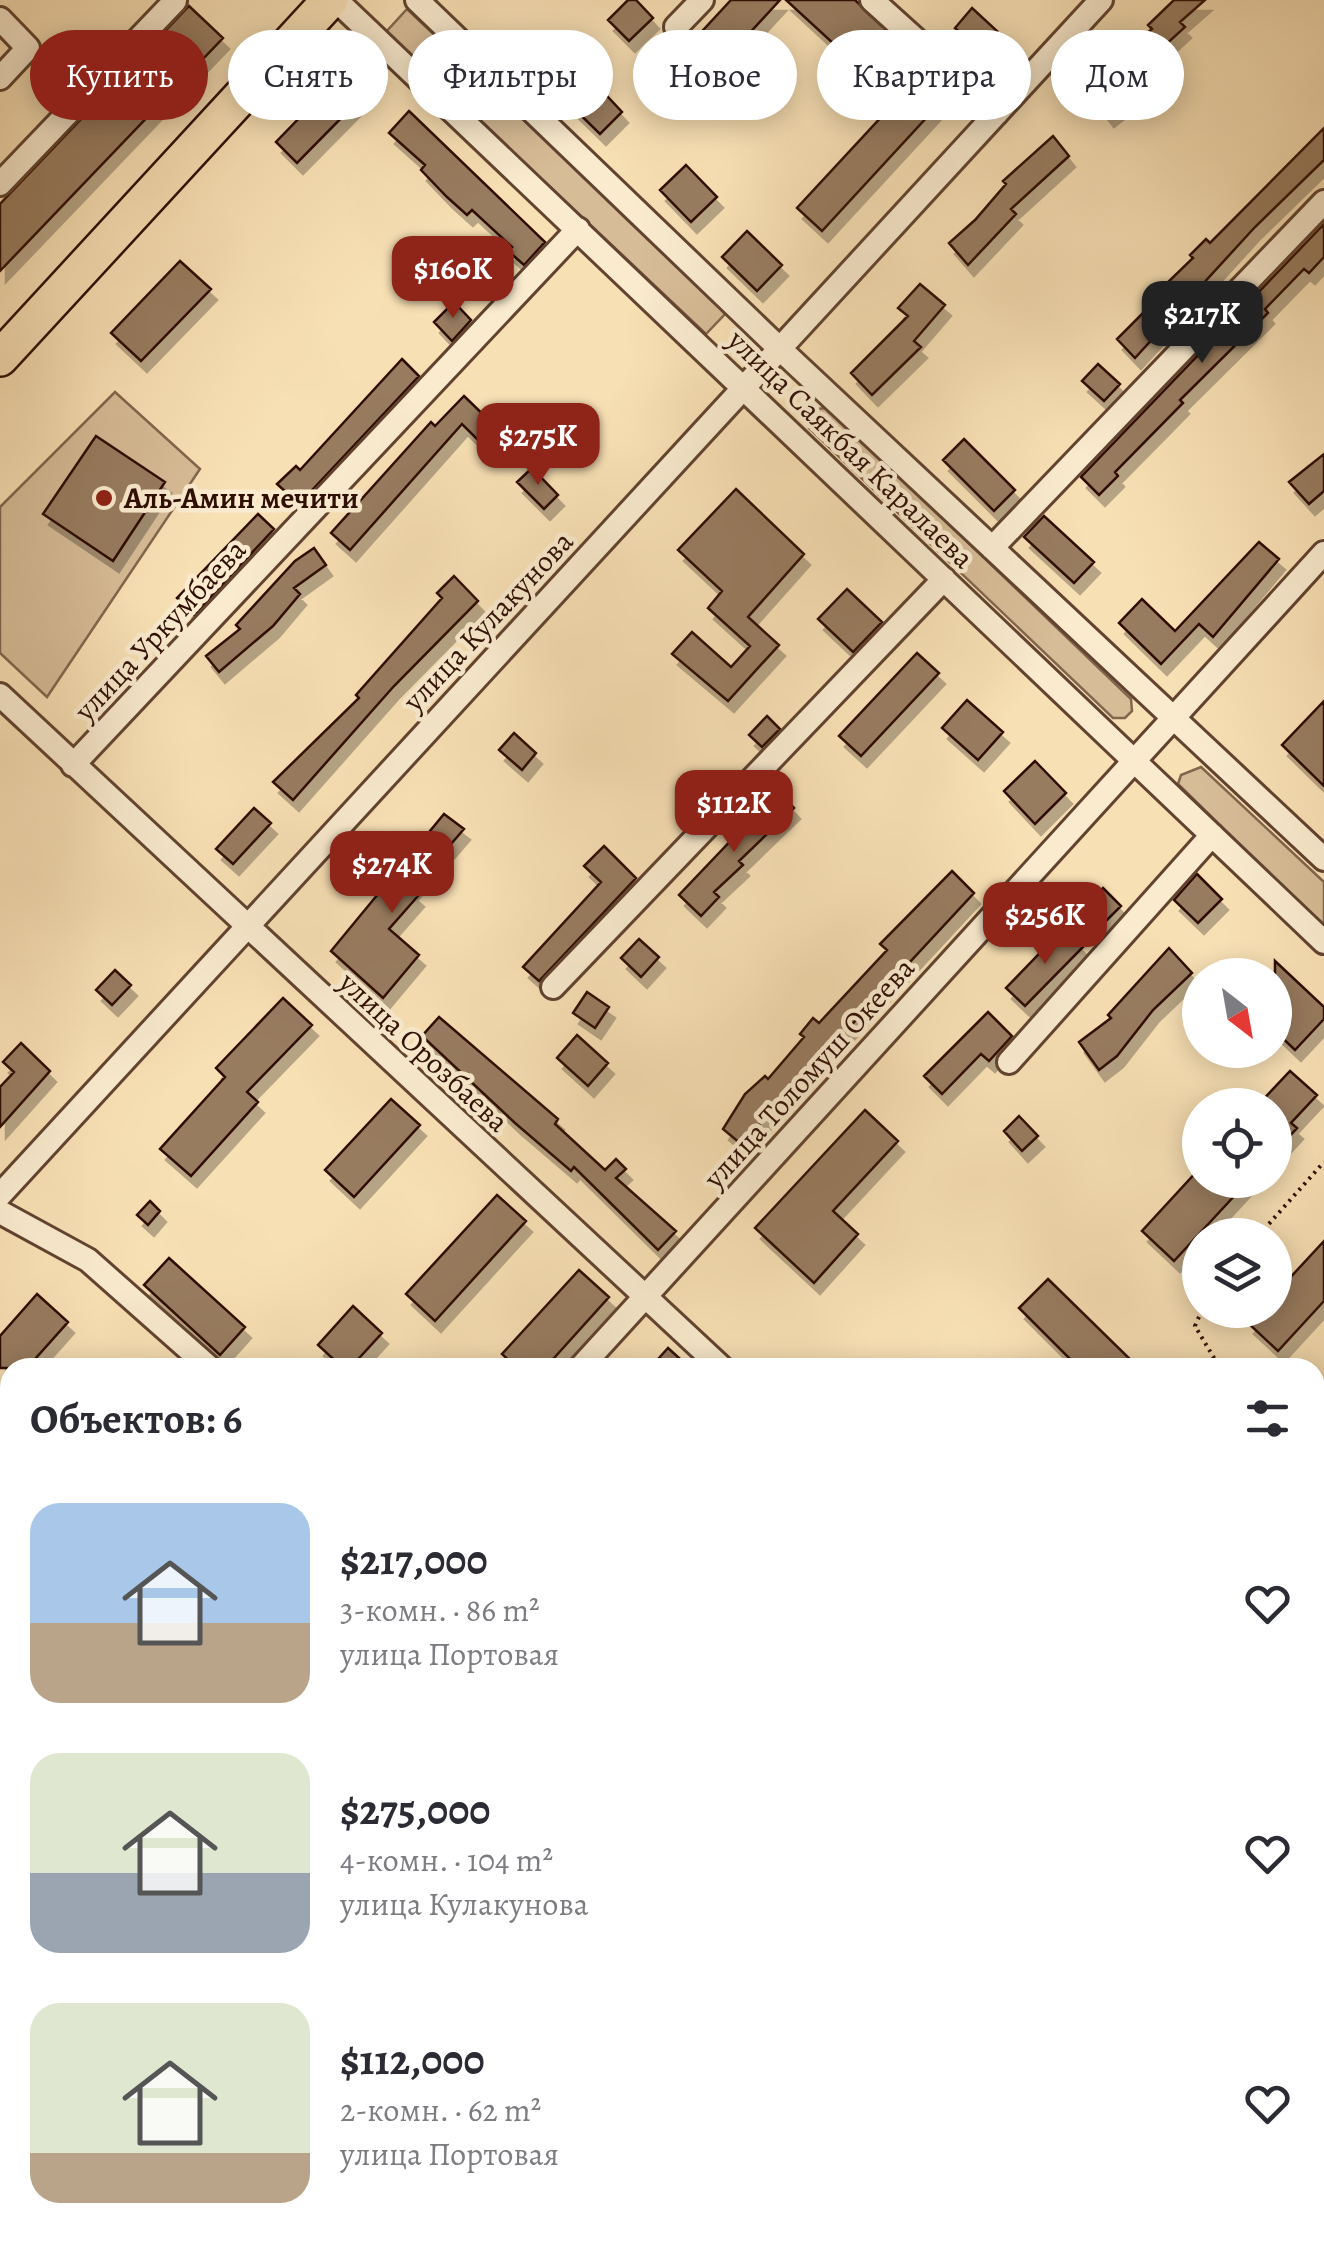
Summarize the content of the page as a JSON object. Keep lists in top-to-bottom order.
{
  "streets": {
    "street": [
      "улица Саякбая Каралаева",
      "улица Кулакунова",
      "улица Уркумбаева",
      "улица Орозбаева",
      "улица Толомуш Океева"
    ]
  },
  "crossings": [
    ["улица Саякбая Каралаева", "улица Кулакунова"],
    ["улица Саякбая Каралаева", "улица Уркумбаева"],
    ["улица Саякбая Каралаева", "улица Толомуш Океева"],
    ["улица Кулакунова", "улица Орозбаева"],
    ["улица Уркумбаева", "улица Орозбаева"],
    ["улица Орозбаева", "улица Толомуш Океева"]
  ],
  "places": ["Аль-Амин мечити"],
  "north": "bottom right",
  "page": {
    "chip": [
      "Купить",
      "Снять",
      "Фильтры",
      "Новое",
      "Квартира",
      "Дом"
    ],
    "price": [
      "$160K",
      "$217K",
      "$275K",
      "$112K",
      "$274K",
      "$256K"
    ],
    "heading": "Объектов: 6",
    "list": [
      {
        "name": "$217,000",
        "note": "3-комн. · 86 m² · улица Портовая"
      },
      {
        "name": "$275,000",
        "note": "4-комн. · 104 m² · улица Кулакунова"
      },
      {
        "name": "$112,000",
        "note": "2-комн. · 62 m² · улица Портовая"
      }
    ]
  }
}
